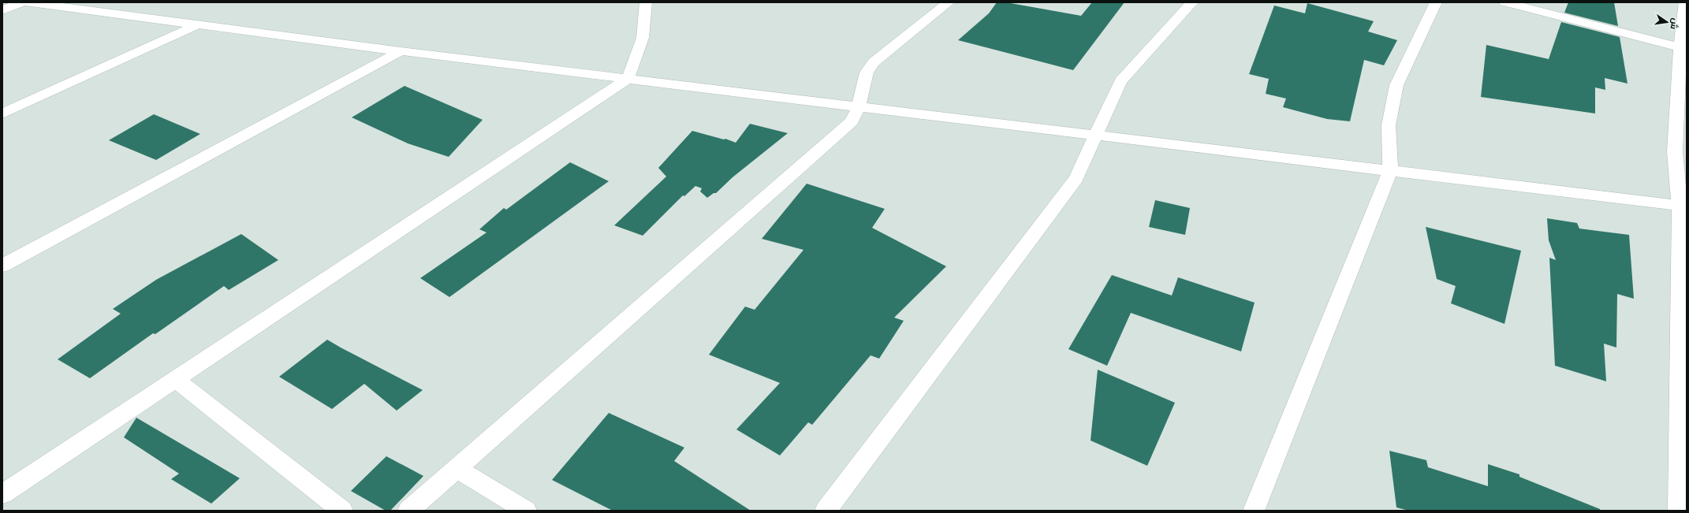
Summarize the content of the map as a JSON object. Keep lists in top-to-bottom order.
{
  "north": "right"
}
